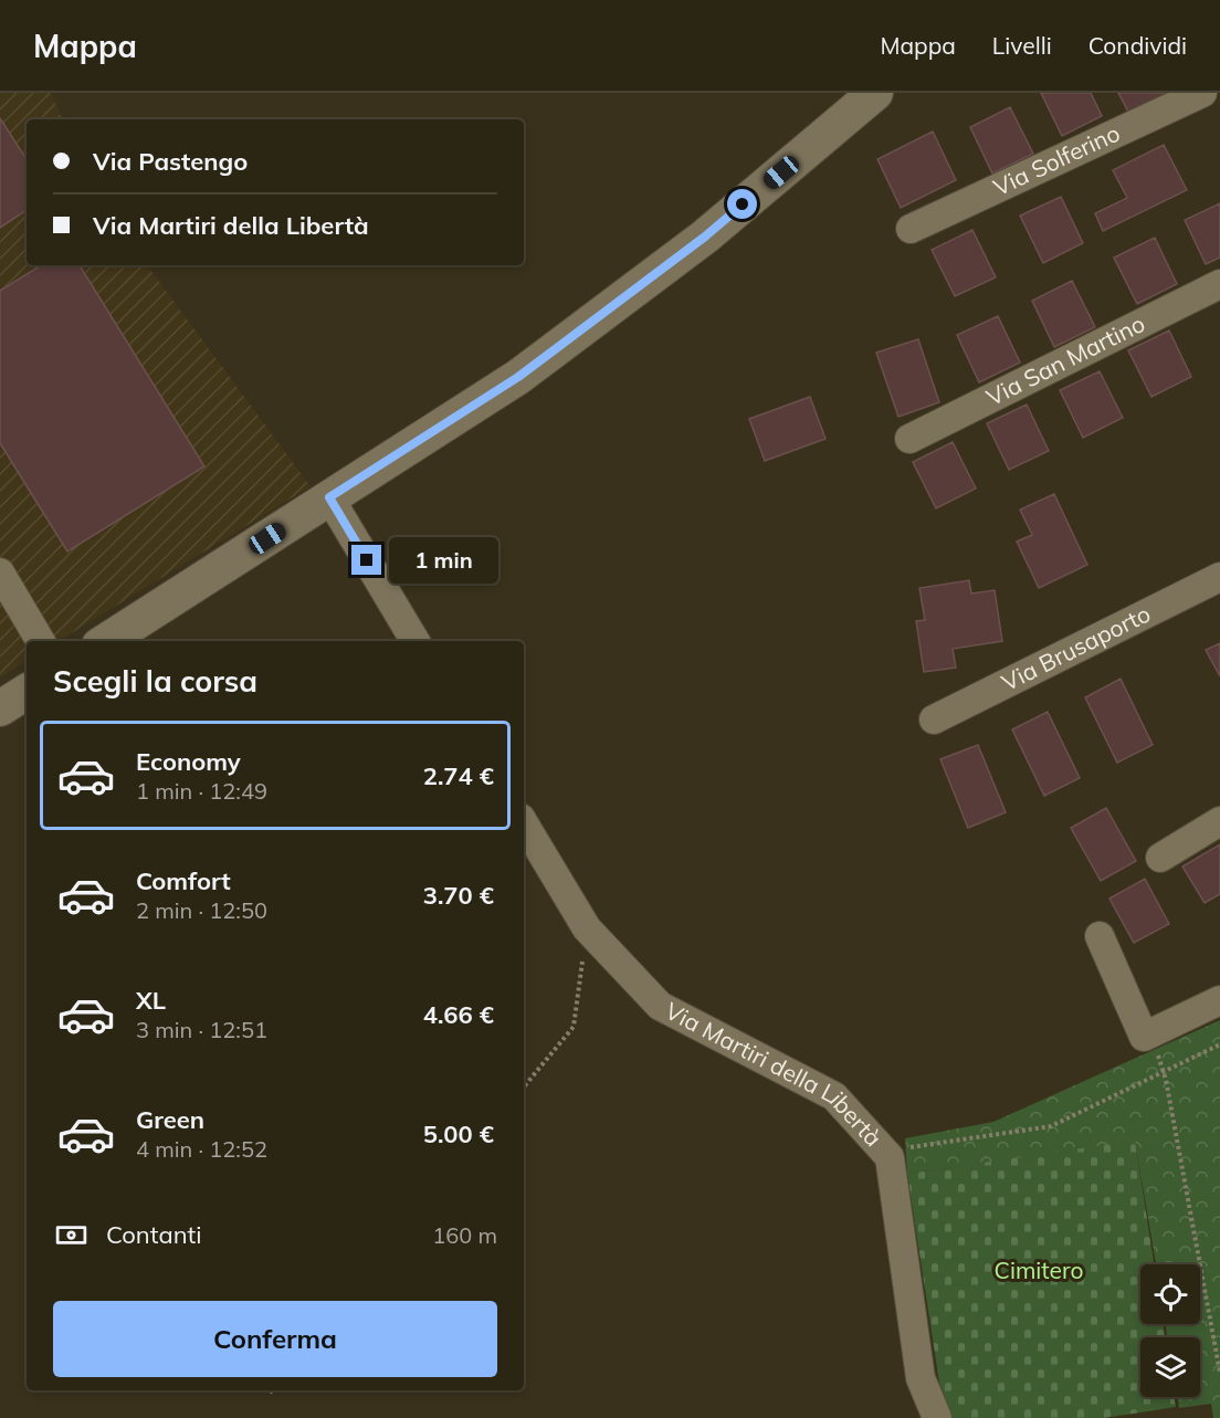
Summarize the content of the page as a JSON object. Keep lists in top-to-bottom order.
{
  "streets": {
    "street": [
      "Via Solferino",
      "Via San Martino",
      "Via Brusaporto",
      "Via Martiri della Libertà"
    ]
  },
  "parks": ["Cimitero"],
  "page": {
    "header": "Mappa",
    "nav": ["Mappa", "Livelli", "Condividi"],
    "banner": ["Via Pastengo", "Via Martiri della Libertà"],
    "bubble": "1 min",
    "heading": "Scegli la corsa",
    "list": [
      {
        "name": "Economy",
        "note": "1 min · 12:49",
        "value": "2.74 €"
      },
      {
        "name": "Comfort",
        "note": "2 min · 12:50",
        "value": "3.70 €"
      },
      {
        "name": "XL",
        "note": "3 min · 12:51",
        "value": "4.66 €"
      },
      {
        "name": "Green",
        "note": "4 min · 12:52",
        "value": "5.00 €"
      }
    ],
    "pay": ["Contanti", "160 m"],
    "buttons": "Conferma"
  }
}
